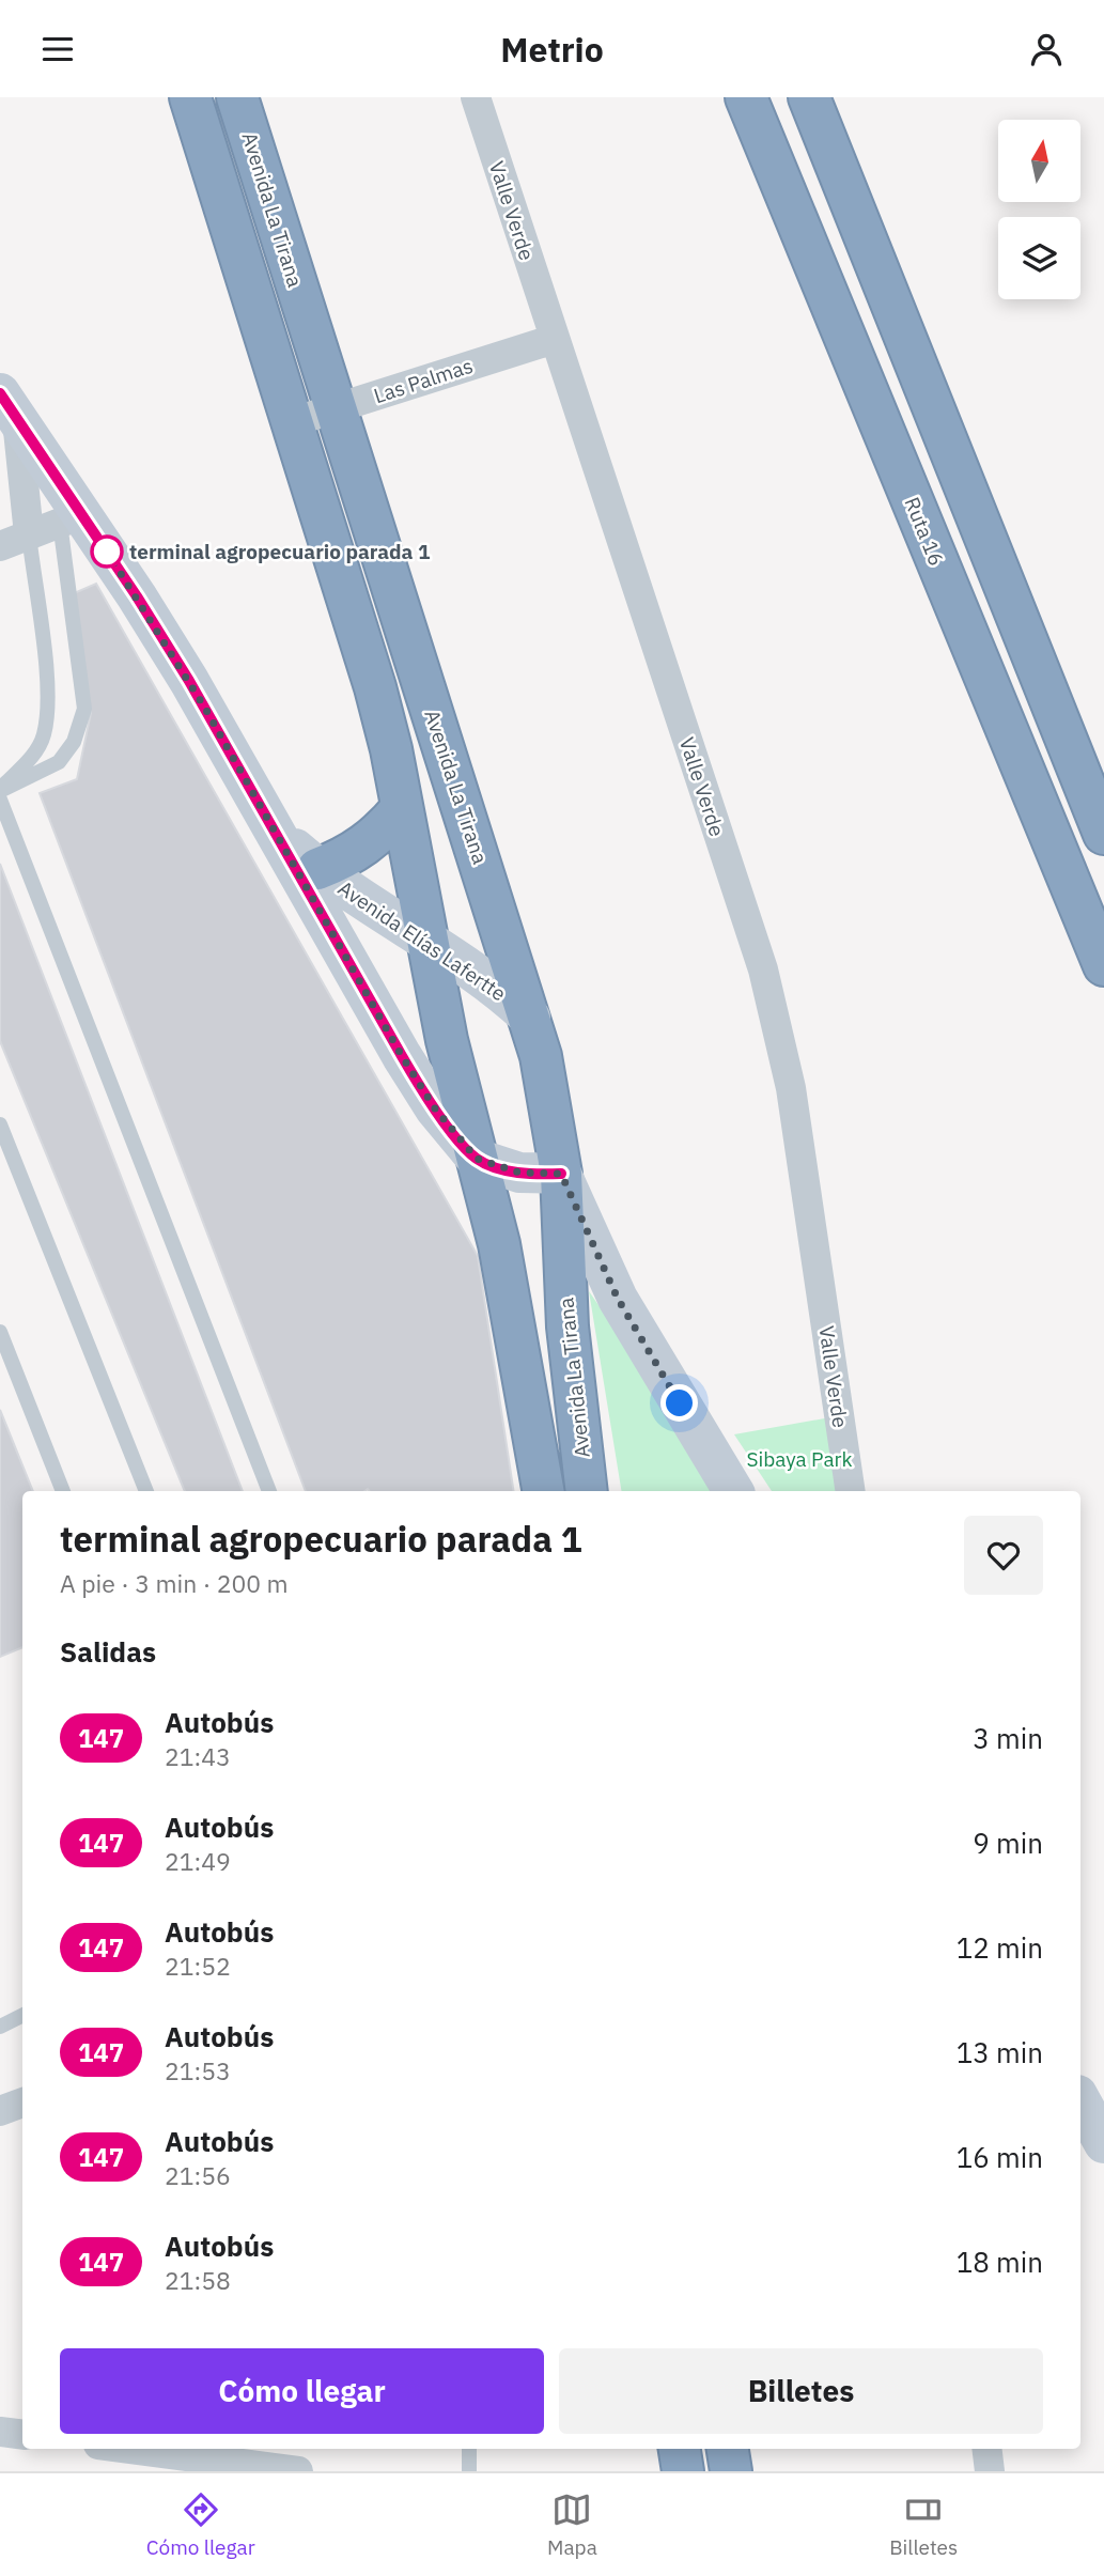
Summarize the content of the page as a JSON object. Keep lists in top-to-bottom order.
{
  "streets": {
    "highway": ["Avenida La Tirana", "Ruta 16"],
    "street": ["Valle Verde", "Las Palmas", "Avenida Elías Lafertte"]
  },
  "crossings": [
    ["Avenida La Tirana", "Las Palmas"],
    ["Avenida La Tirana", "Avenida Elías Lafertte"],
    ["Valle Verde", "Las Palmas"]
  ],
  "parks": ["Sibaya Park"],
  "places": ["terminal agropecuario parada 1"],
  "lines": ["bus line 147"],
  "north": "top",
  "page": {
    "header": "Metrio",
    "heading": [
      ["terminal agropecuario parada 1", "A pie · 3 min · 200 m"],
      "Salidas"
    ],
    "list": [
      {
        "mark": "147",
        "name": "Autobús",
        "note": "21:43",
        "value": "3 min"
      },
      {
        "mark": "147",
        "name": "Autobús",
        "note": "21:49",
        "value": "9 min"
      },
      {
        "mark": "147",
        "name": "Autobús",
        "note": "21:52",
        "value": "12 min"
      },
      {
        "mark": "147",
        "name": "Autobús",
        "note": "21:53",
        "value": "13 min"
      },
      {
        "mark": "147",
        "name": "Autobús",
        "note": "21:56",
        "value": "16 min"
      },
      {
        "mark": "147",
        "name": "Autobús",
        "note": "21:58",
        "value": "18 min"
      }
    ],
    "buttons": ["Cómo llegar", "Billetes"],
    "tabs": ["Cómo llegar", "Mapa", "Billetes"]
  }
}
